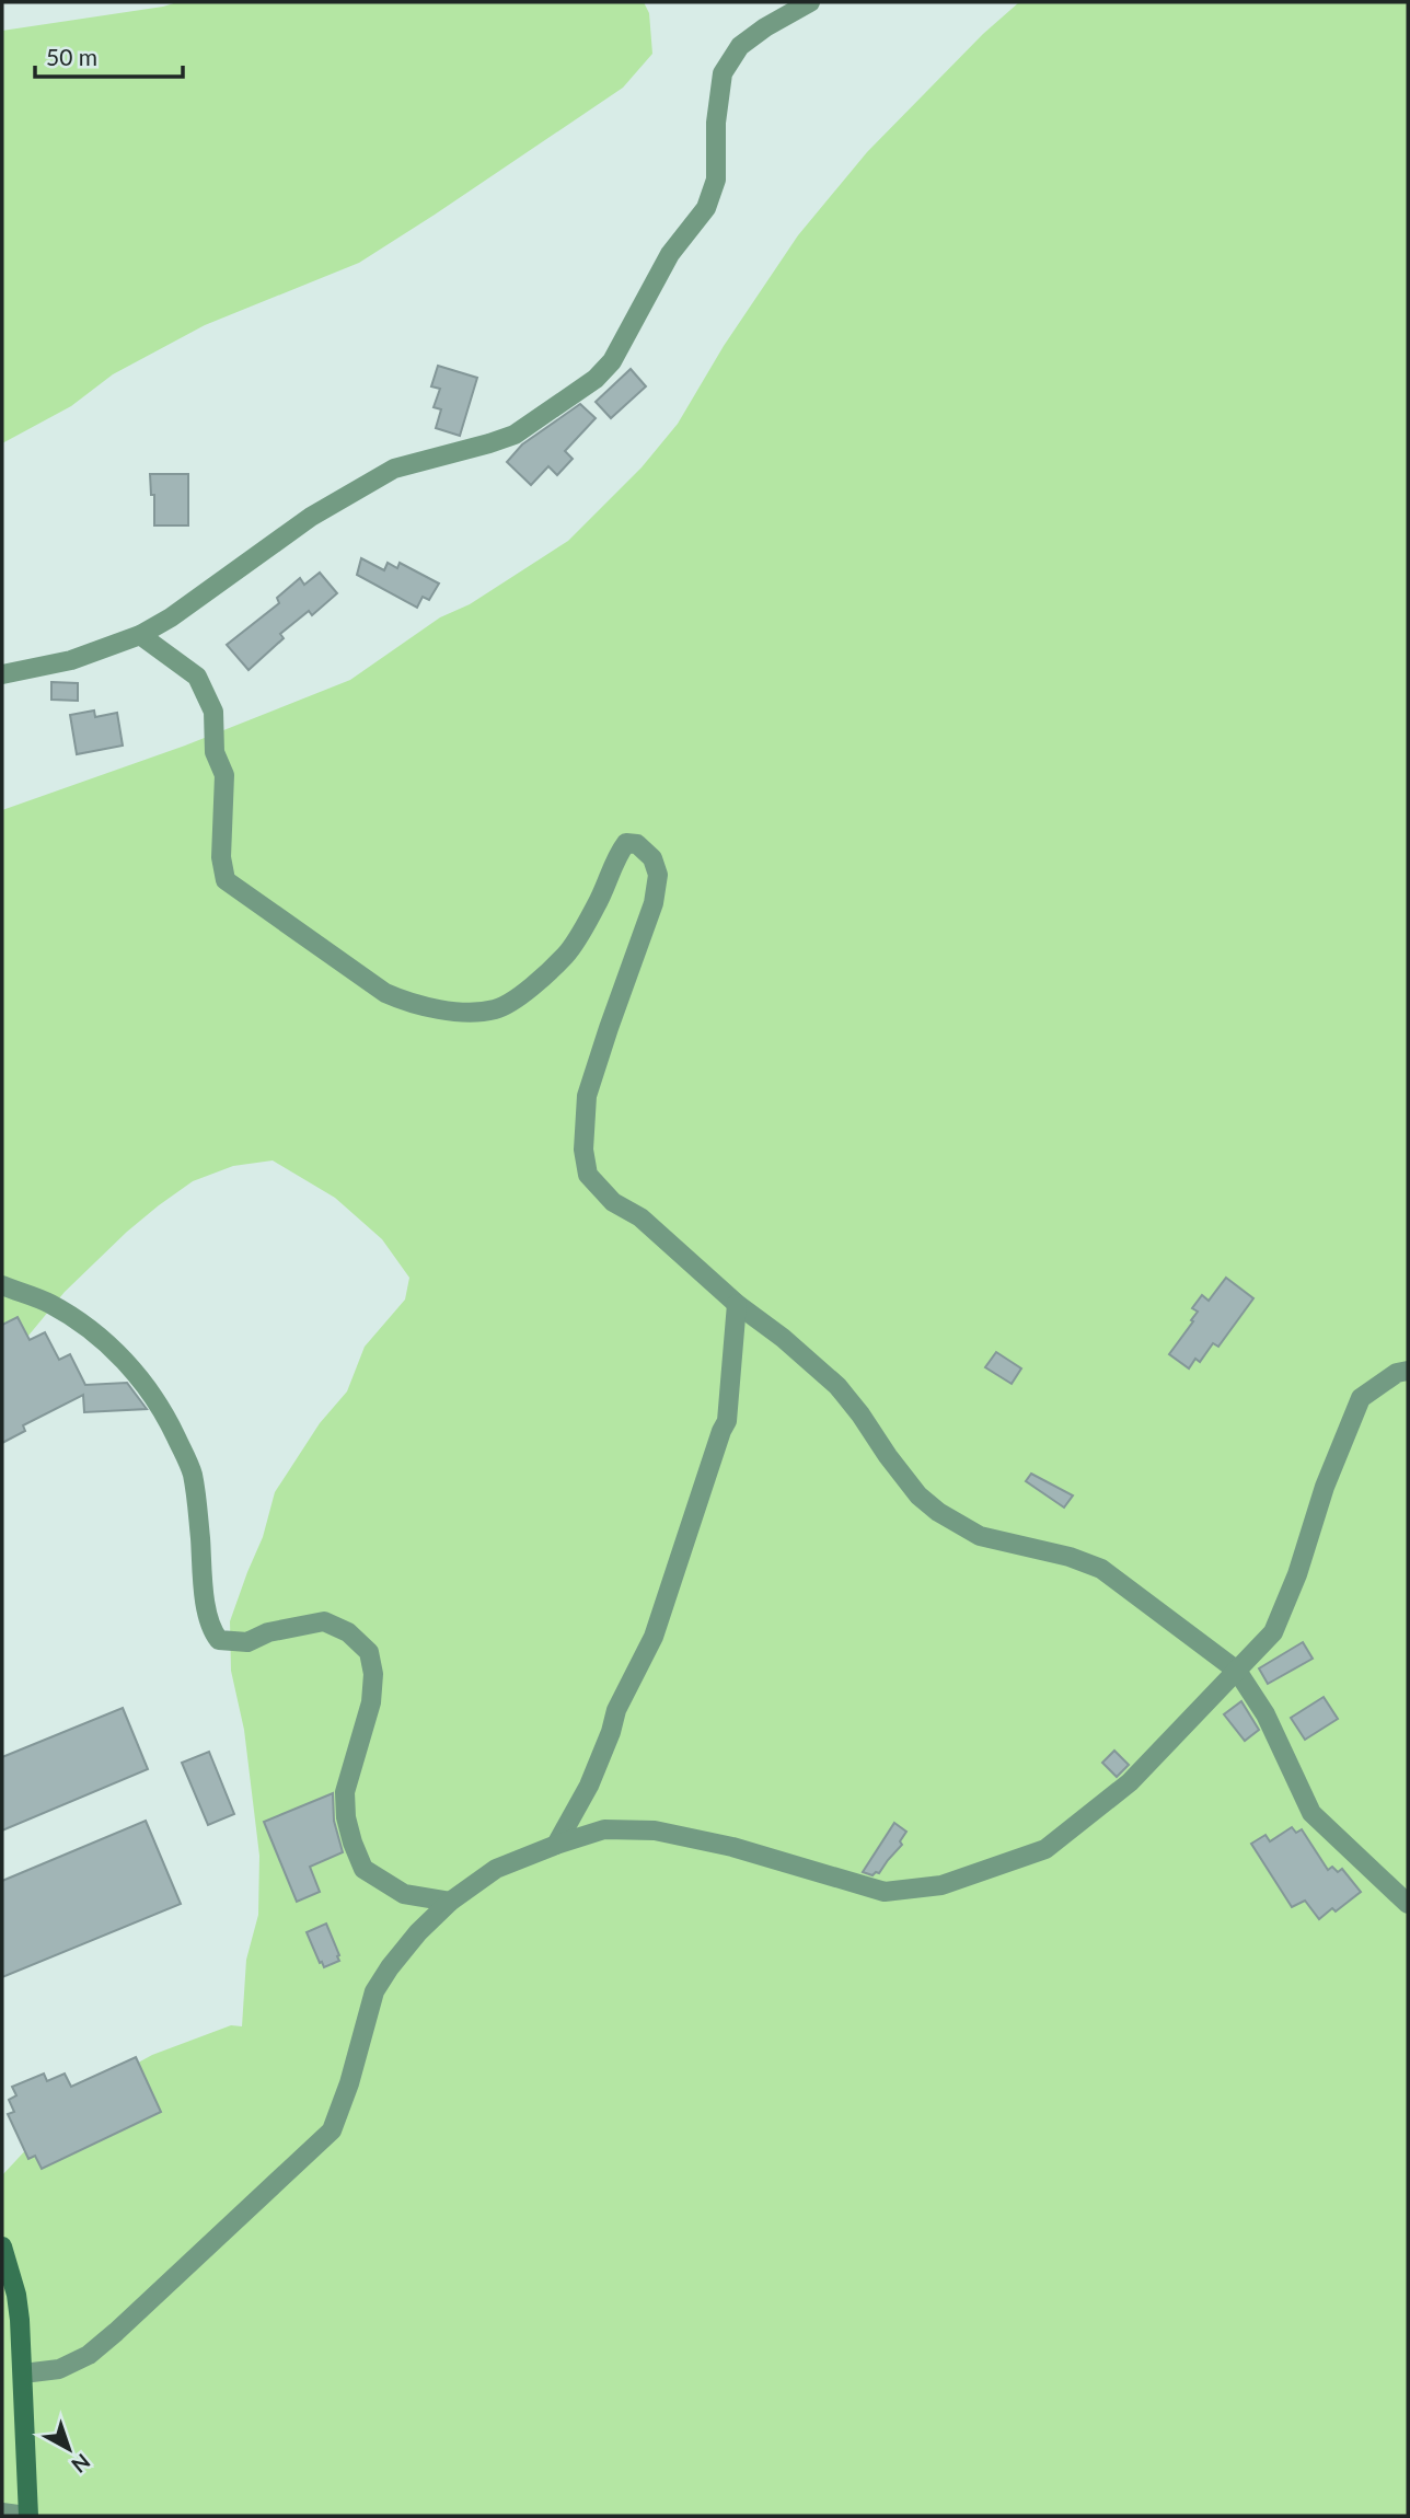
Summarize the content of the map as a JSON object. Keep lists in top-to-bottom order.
{
  "scale_bar": "50 m",
  "north": "bottom right"
}
